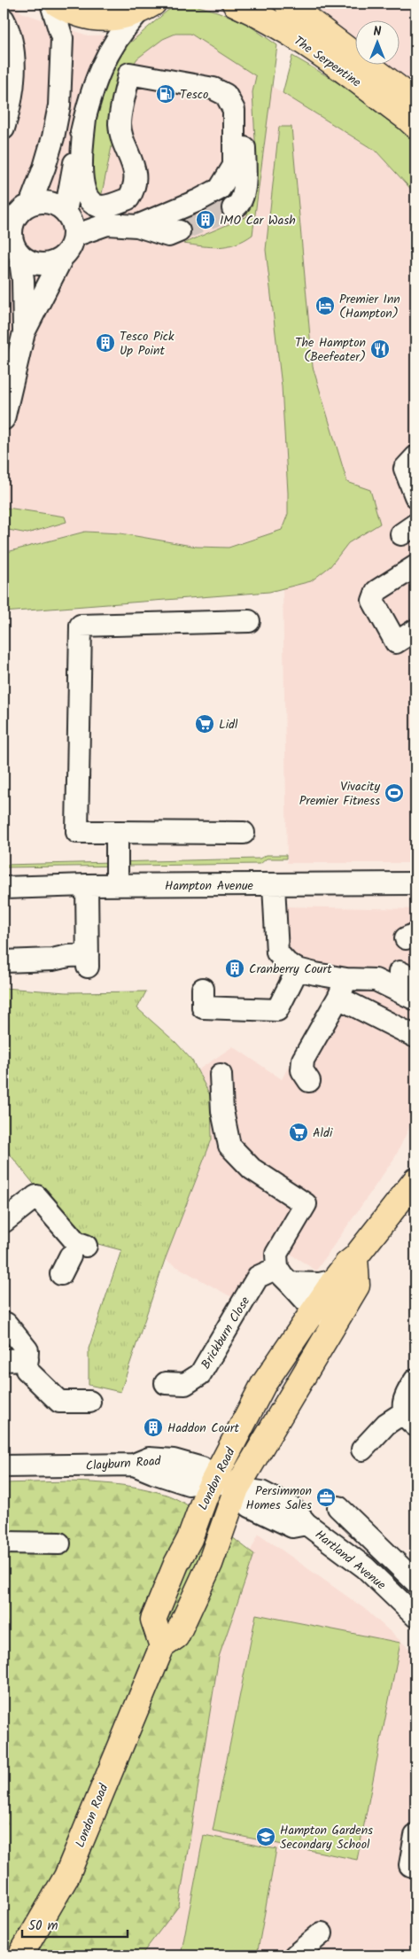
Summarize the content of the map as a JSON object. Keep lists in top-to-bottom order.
{
  "streets": {
    "main road": ["The Serpentine", "London Road"],
    "street": [
      "Hampton Avenue",
      "Brickburn Close",
      "Clayburn Road",
      "Hartland Avenue"
    ]
  },
  "crossings": [
    ["Brickburn Close", "London Road"],
    ["Clayburn Road", "London Road"],
    ["Clayburn Road", "Hartland Avenue"],
    ["London Road", "Hartland Avenue"]
  ],
  "places": {
    "fuel station": ["Tesco"],
    "building": [
      "IMO Car Wash",
      "Tesco Pick Up Point",
      "Cranberry Court",
      "Haddon Court"
    ],
    "hotel": ["Premier Inn (Hampton)"],
    "restaurant": ["The Hampton (Beefeater)"],
    "supermarket": ["Lidl", "Aldi"],
    "sports": ["Vivacity Premier Fitness"],
    "office": ["Persimmon Homes Sales"],
    "school or university": ["Hampton Gardens Secondary School"]
  },
  "scale_bar": "50 m",
  "north": "top"
}
